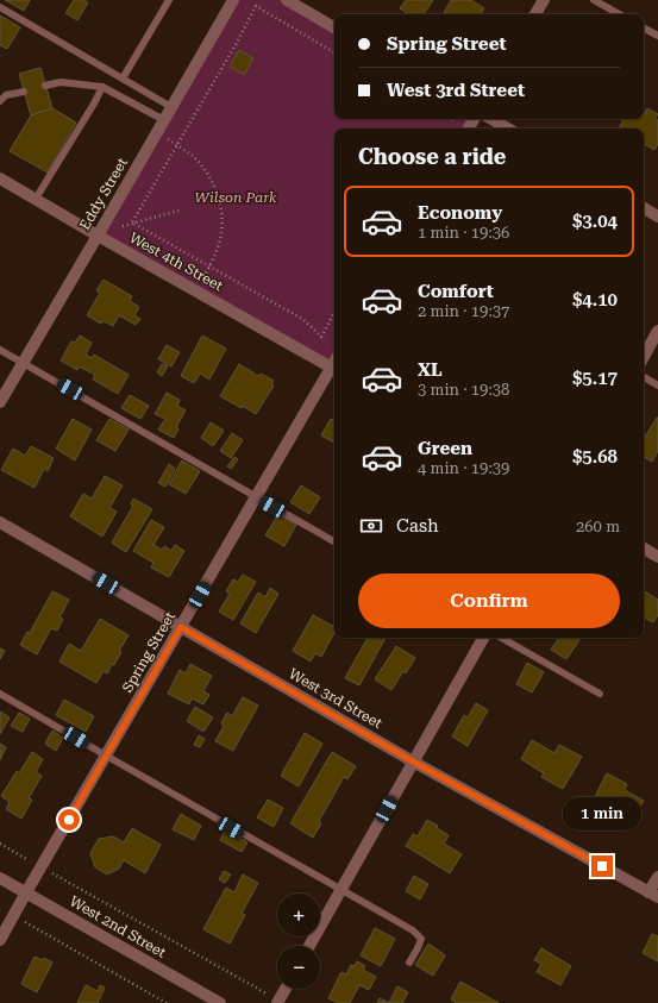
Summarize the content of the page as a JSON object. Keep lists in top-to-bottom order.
{
  "streets": {
    "street": [
      "Eddy Street",
      "West 4th Street",
      "Spring Street",
      "West 3rd Street",
      "West 2nd Street"
    ]
  },
  "crossings": [
    ["Eddy Street", "West 4th Street"],
    ["Spring Street", "West 3rd Street"],
    ["Spring Street", "West 2nd Street"]
  ],
  "parks": ["Wilson Park"],
  "page": {
    "banner": ["Spring Street", "West 3rd Street"],
    "heading": "Choose a ride",
    "list": [
      {
        "name": "Economy",
        "note": "1 min · 19:36",
        "value": "$3.04"
      },
      {
        "name": "Comfort",
        "note": "2 min · 19:37",
        "value": "$4.10"
      },
      {
        "name": "XL",
        "note": "3 min · 19:38",
        "value": "$5.17"
      },
      {
        "name": "Green",
        "note": "4 min · 19:39",
        "value": "$5.68"
      }
    ],
    "pay": ["Cash", "260 m"],
    "buttons": "Confirm",
    "bubble": "1 min",
    "map_buttons": ["+", "−"]
  }
}
